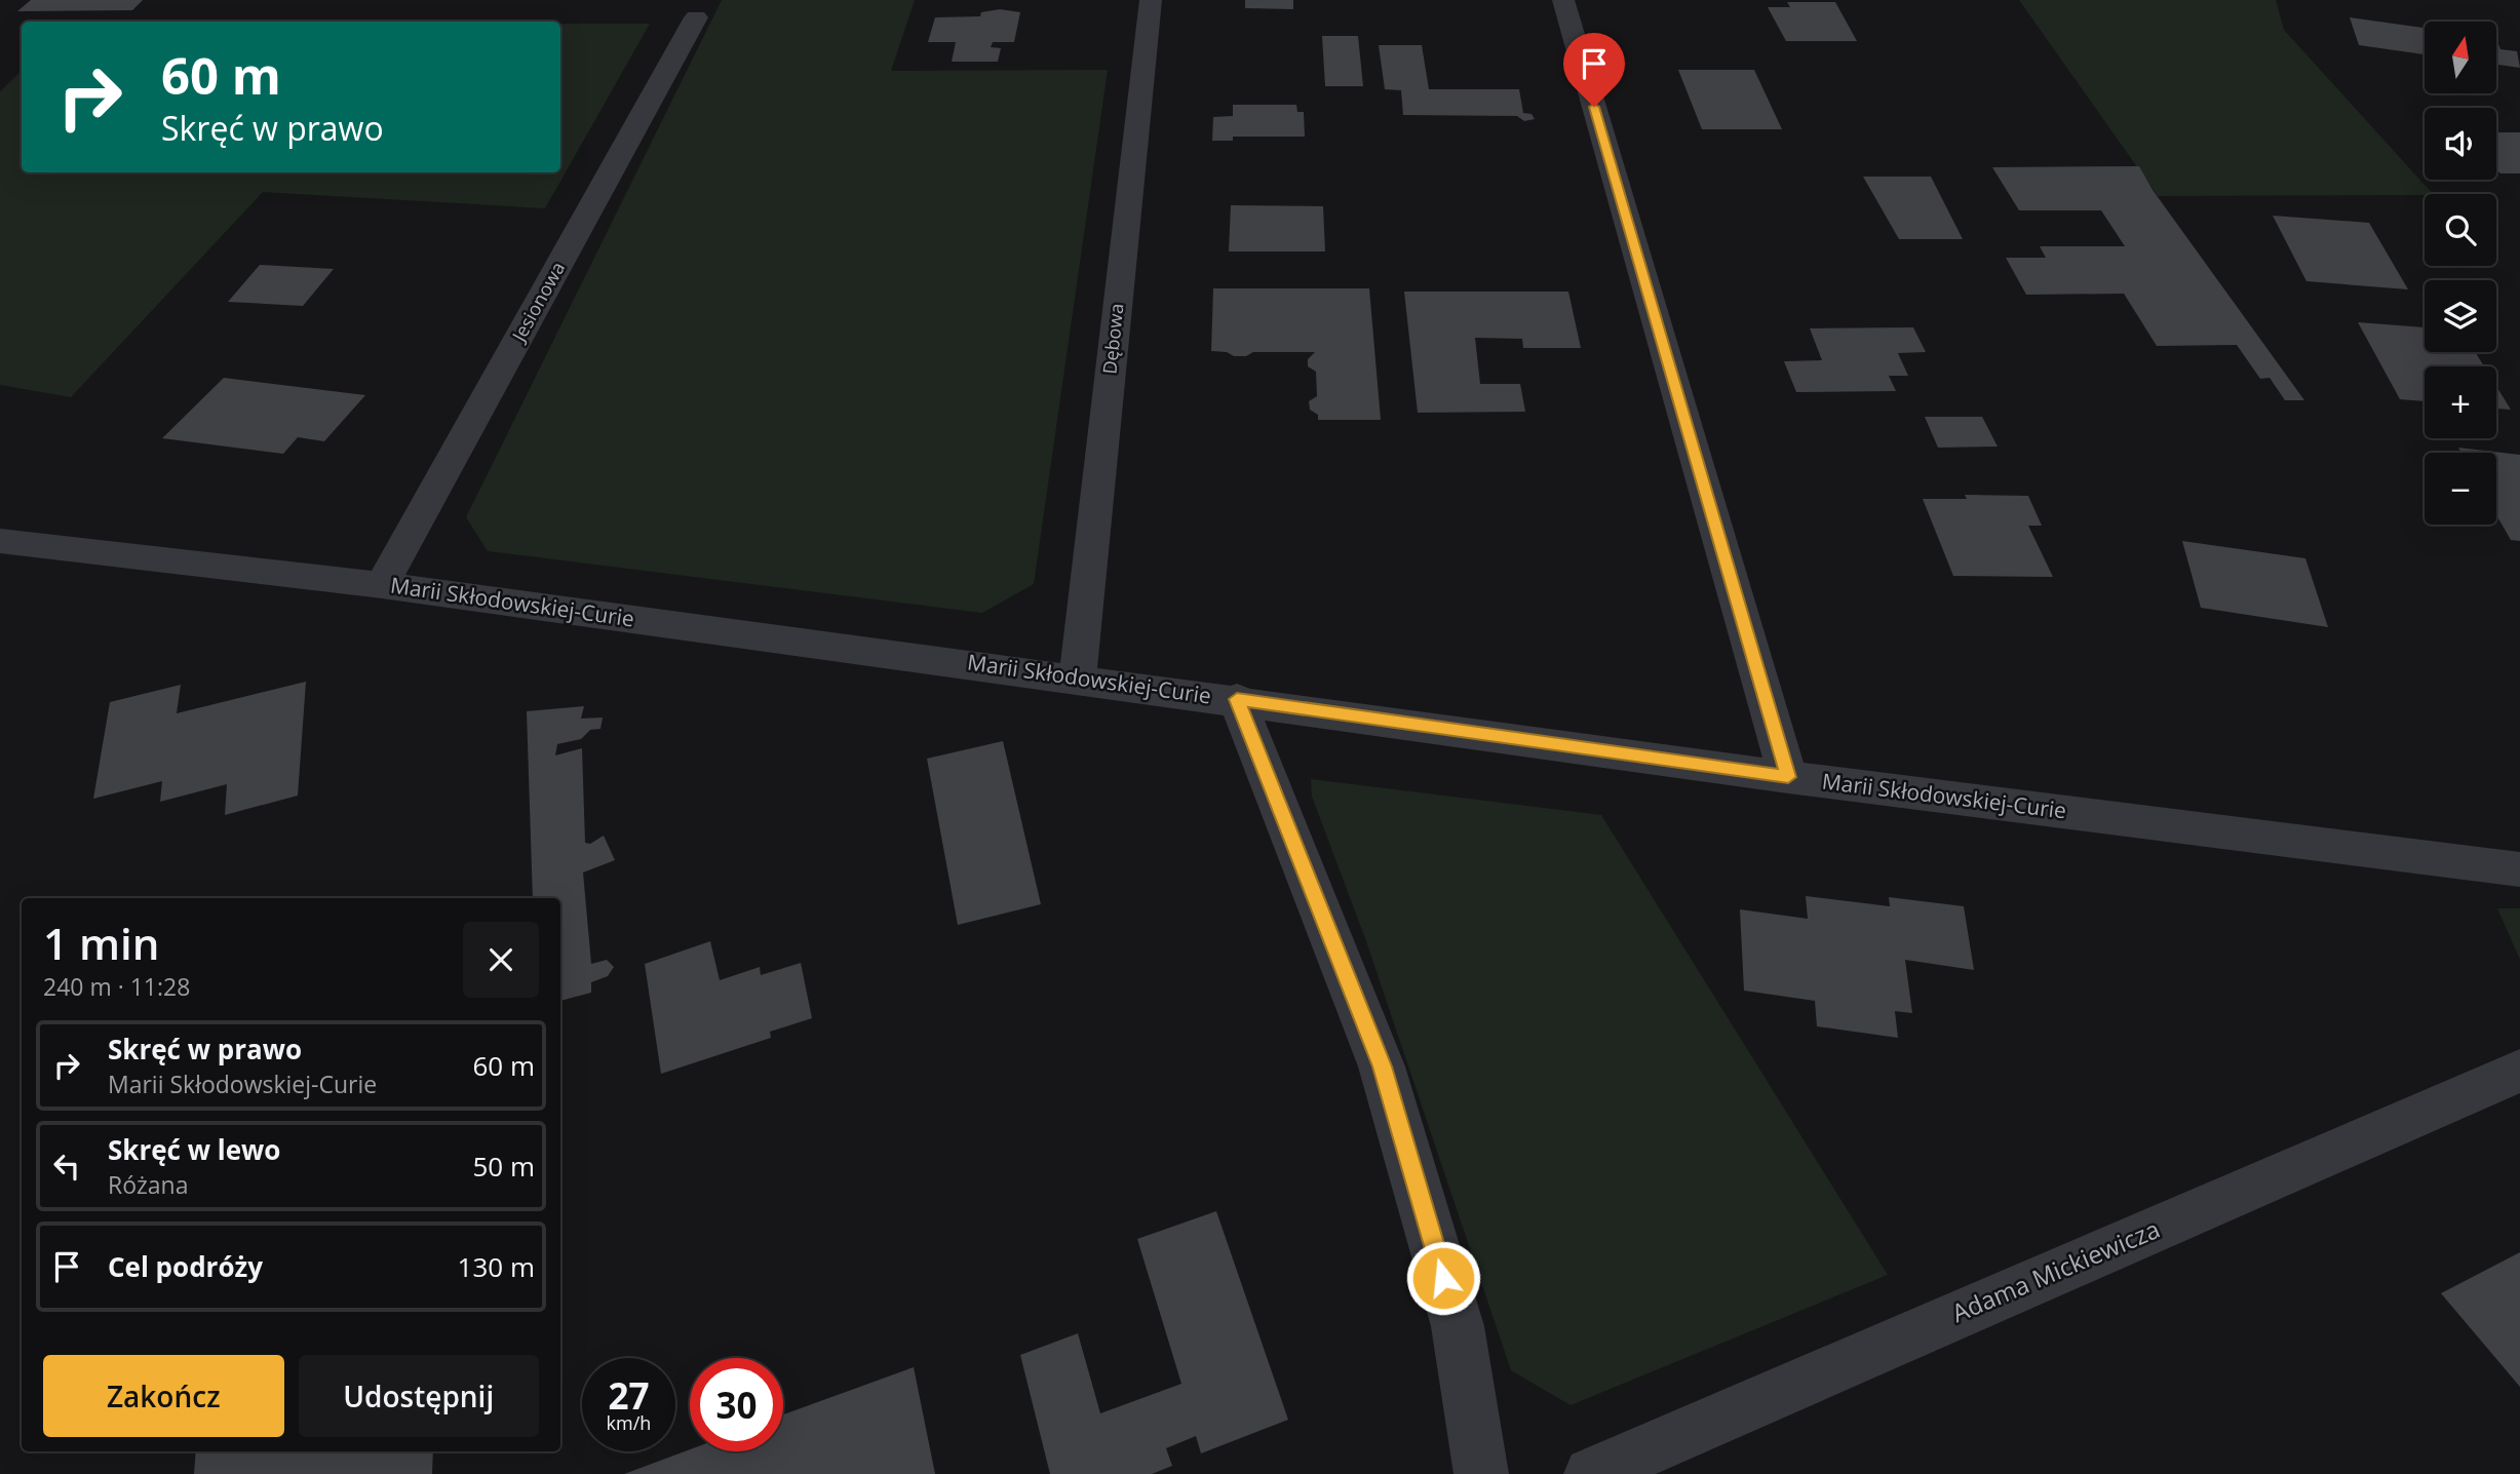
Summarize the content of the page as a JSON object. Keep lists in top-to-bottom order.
{
  "streets": {
    "street": [
      "Jesionowa",
      "Dębowa",
      "Marii Skłodowskiej-Curie",
      "Adama Mickiewicza"
    ]
  },
  "crossings": [
    ["Jesionowa", "Marii Skłodowskiej-Curie"],
    ["Dębowa", "Marii Skłodowskiej-Curie"]
  ],
  "north": "top",
  "page": {
    "map_buttons": ["+", "−"],
    "turn": ["60 m", "Skręć w prawo"],
    "heading": ["1 min", "240 m · 11:28"],
    "list": [
      {
        "name": "Skręć w prawo",
        "note": "Marii Skłodowskiej-Curie",
        "value": "60 m"
      },
      {
        "name": "Skręć w lewo",
        "note": "Różana",
        "value": "50 m"
      },
      {
        "name": "Cel podróży",
        "value": "130 m"
      }
    ],
    "buttons": ["Zakończ", "Udostępnij"],
    "speed": "27 km/h",
    "limit": "30"
  }
}
